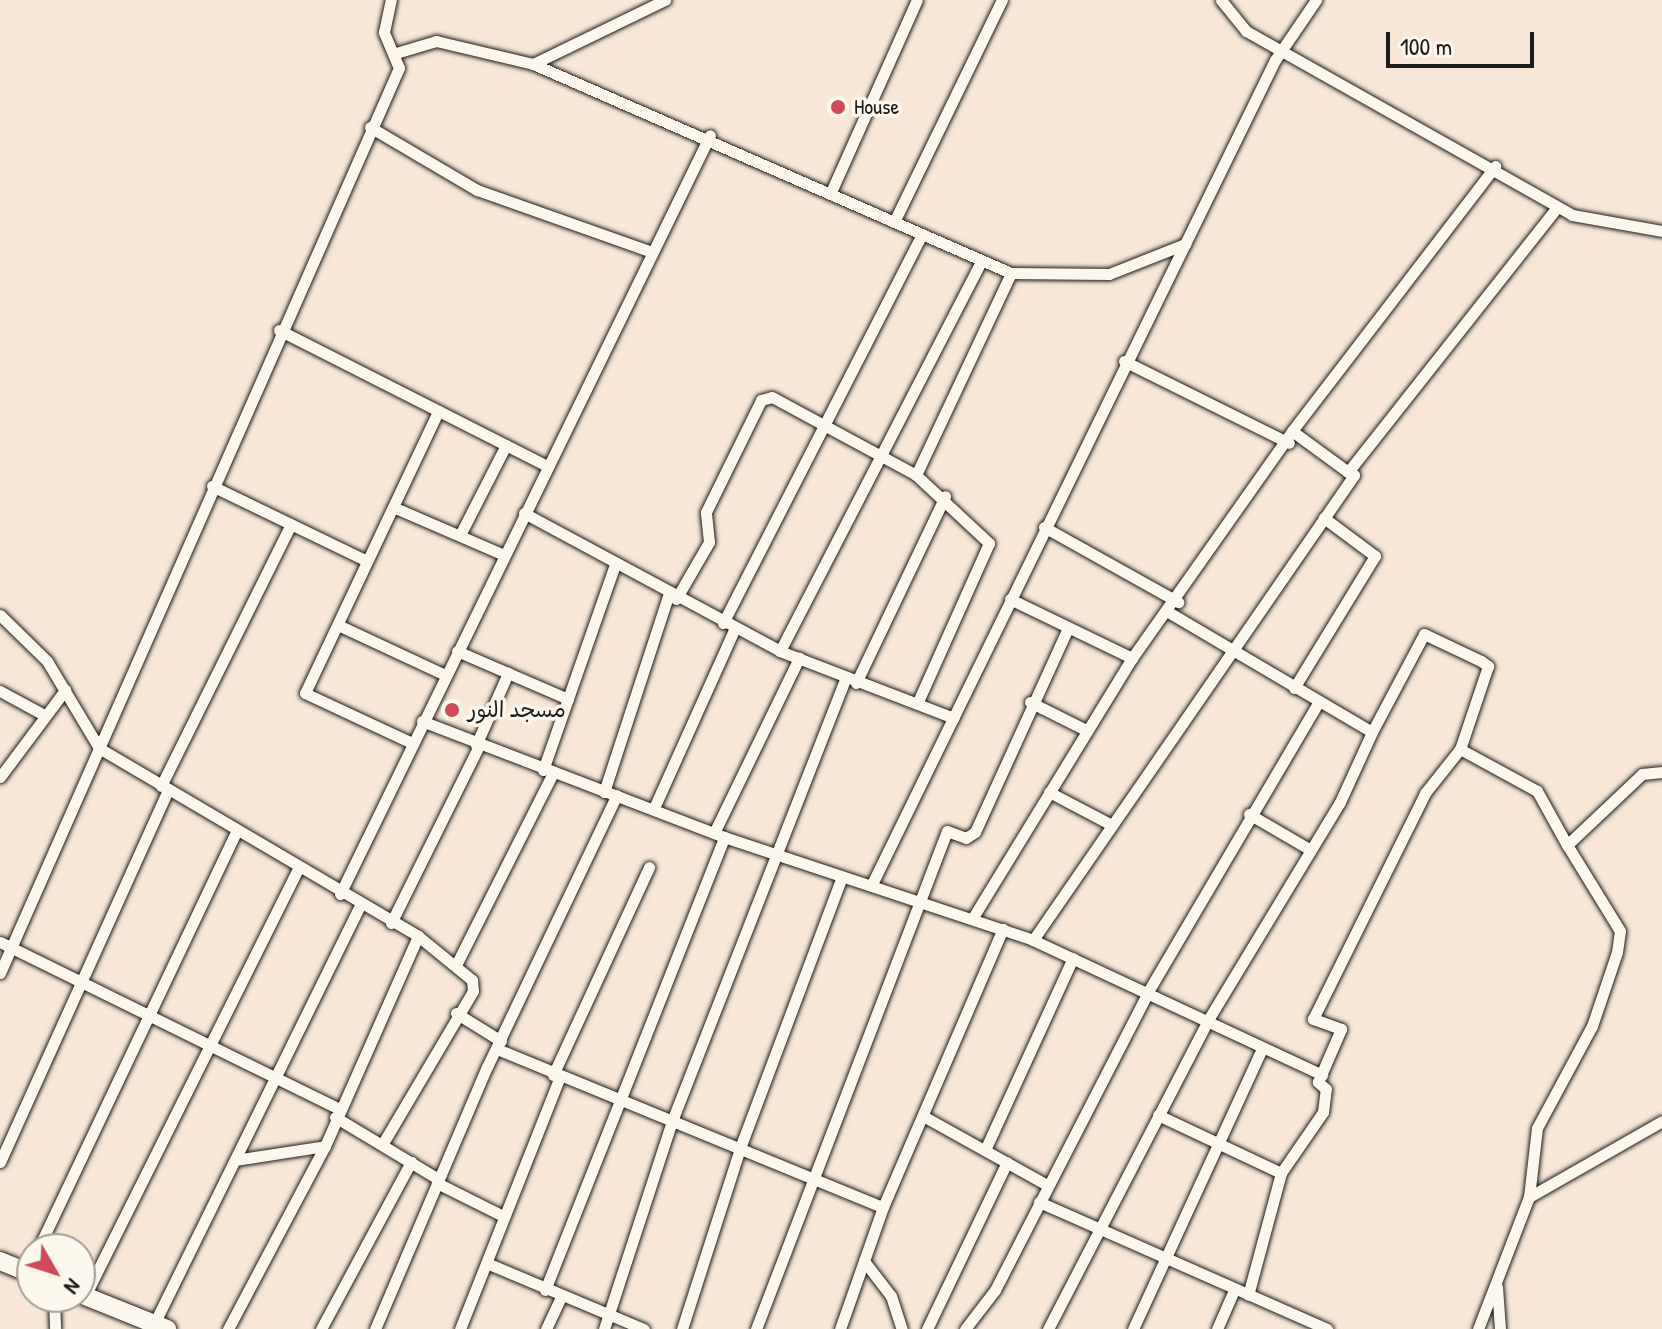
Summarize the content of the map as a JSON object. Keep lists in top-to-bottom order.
{
  "places": ["House", "مسجد النور"],
  "scale_bar": "100 m",
  "north": "bottom right"
}
